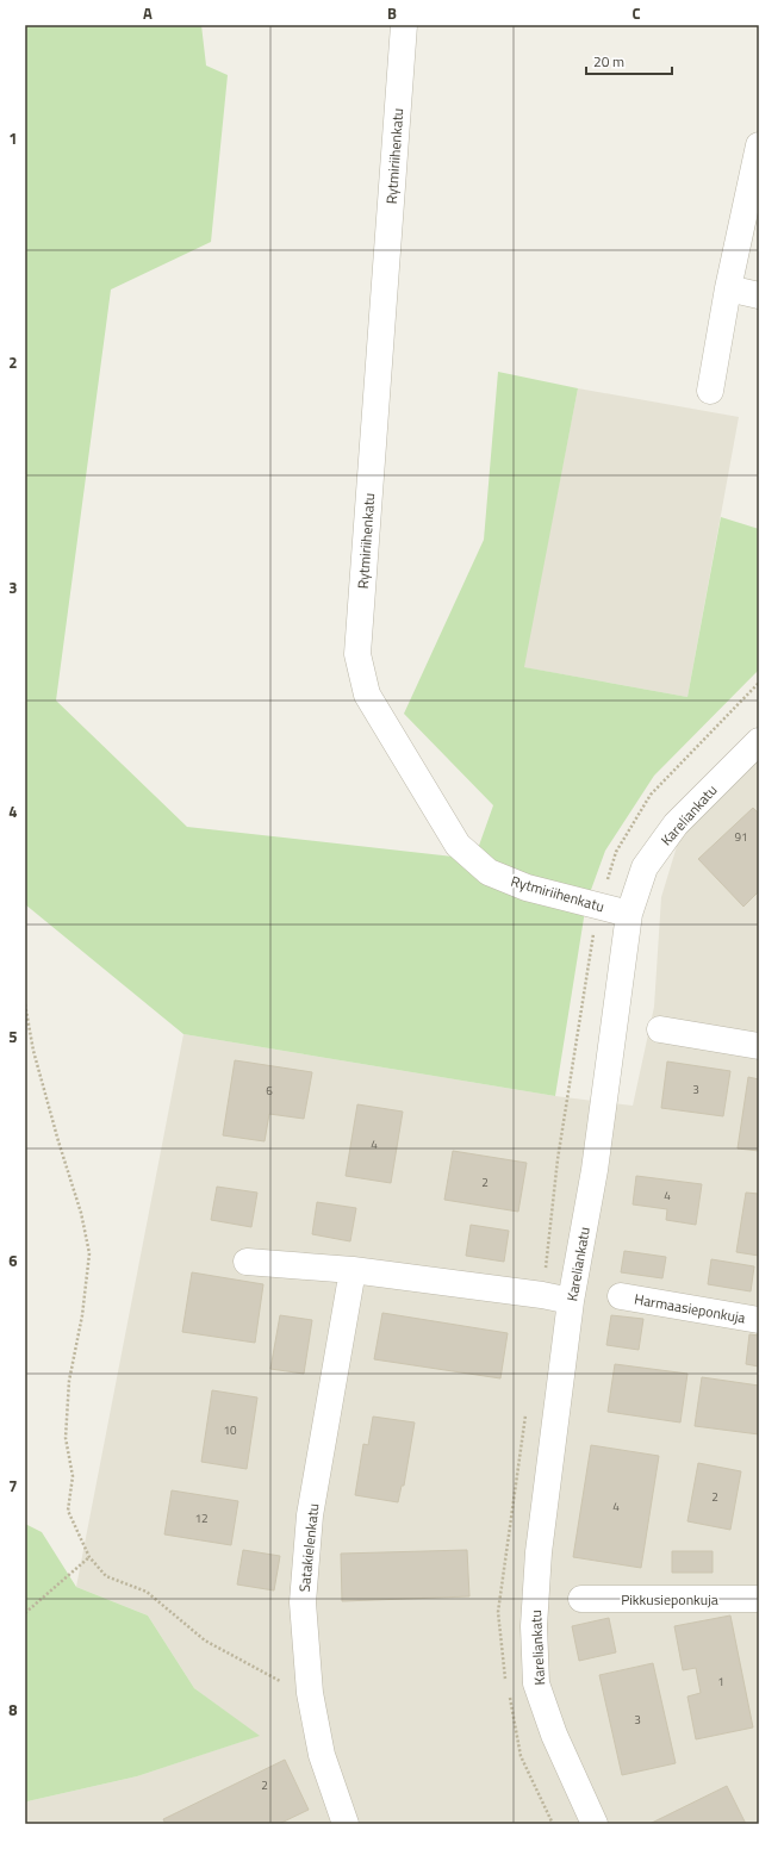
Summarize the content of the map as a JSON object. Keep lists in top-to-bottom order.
{
  "streets": {
    "street": [
      "Rytmiriihenkatu",
      "Kareliankatu",
      "Harmaasieponkuja",
      "Satakielenkatu",
      "Pikkusieponkuja"
    ]
  },
  "crossings": [
    ["Rytmiriihenkatu", "Kareliankatu"]
  ],
  "house_numbers": [
    "91",
    "3",
    "6",
    "4",
    "2",
    "4",
    "10",
    "2",
    "4",
    "12",
    "1",
    "3",
    "2"
  ],
  "scale_bar": "20 m",
  "grid": {
    "columns": ["A", "B", "C"],
    "rows": [
      "1",
      "2",
      "3",
      "4",
      "5",
      "6",
      "7",
      "8"
    ]
  }
}
